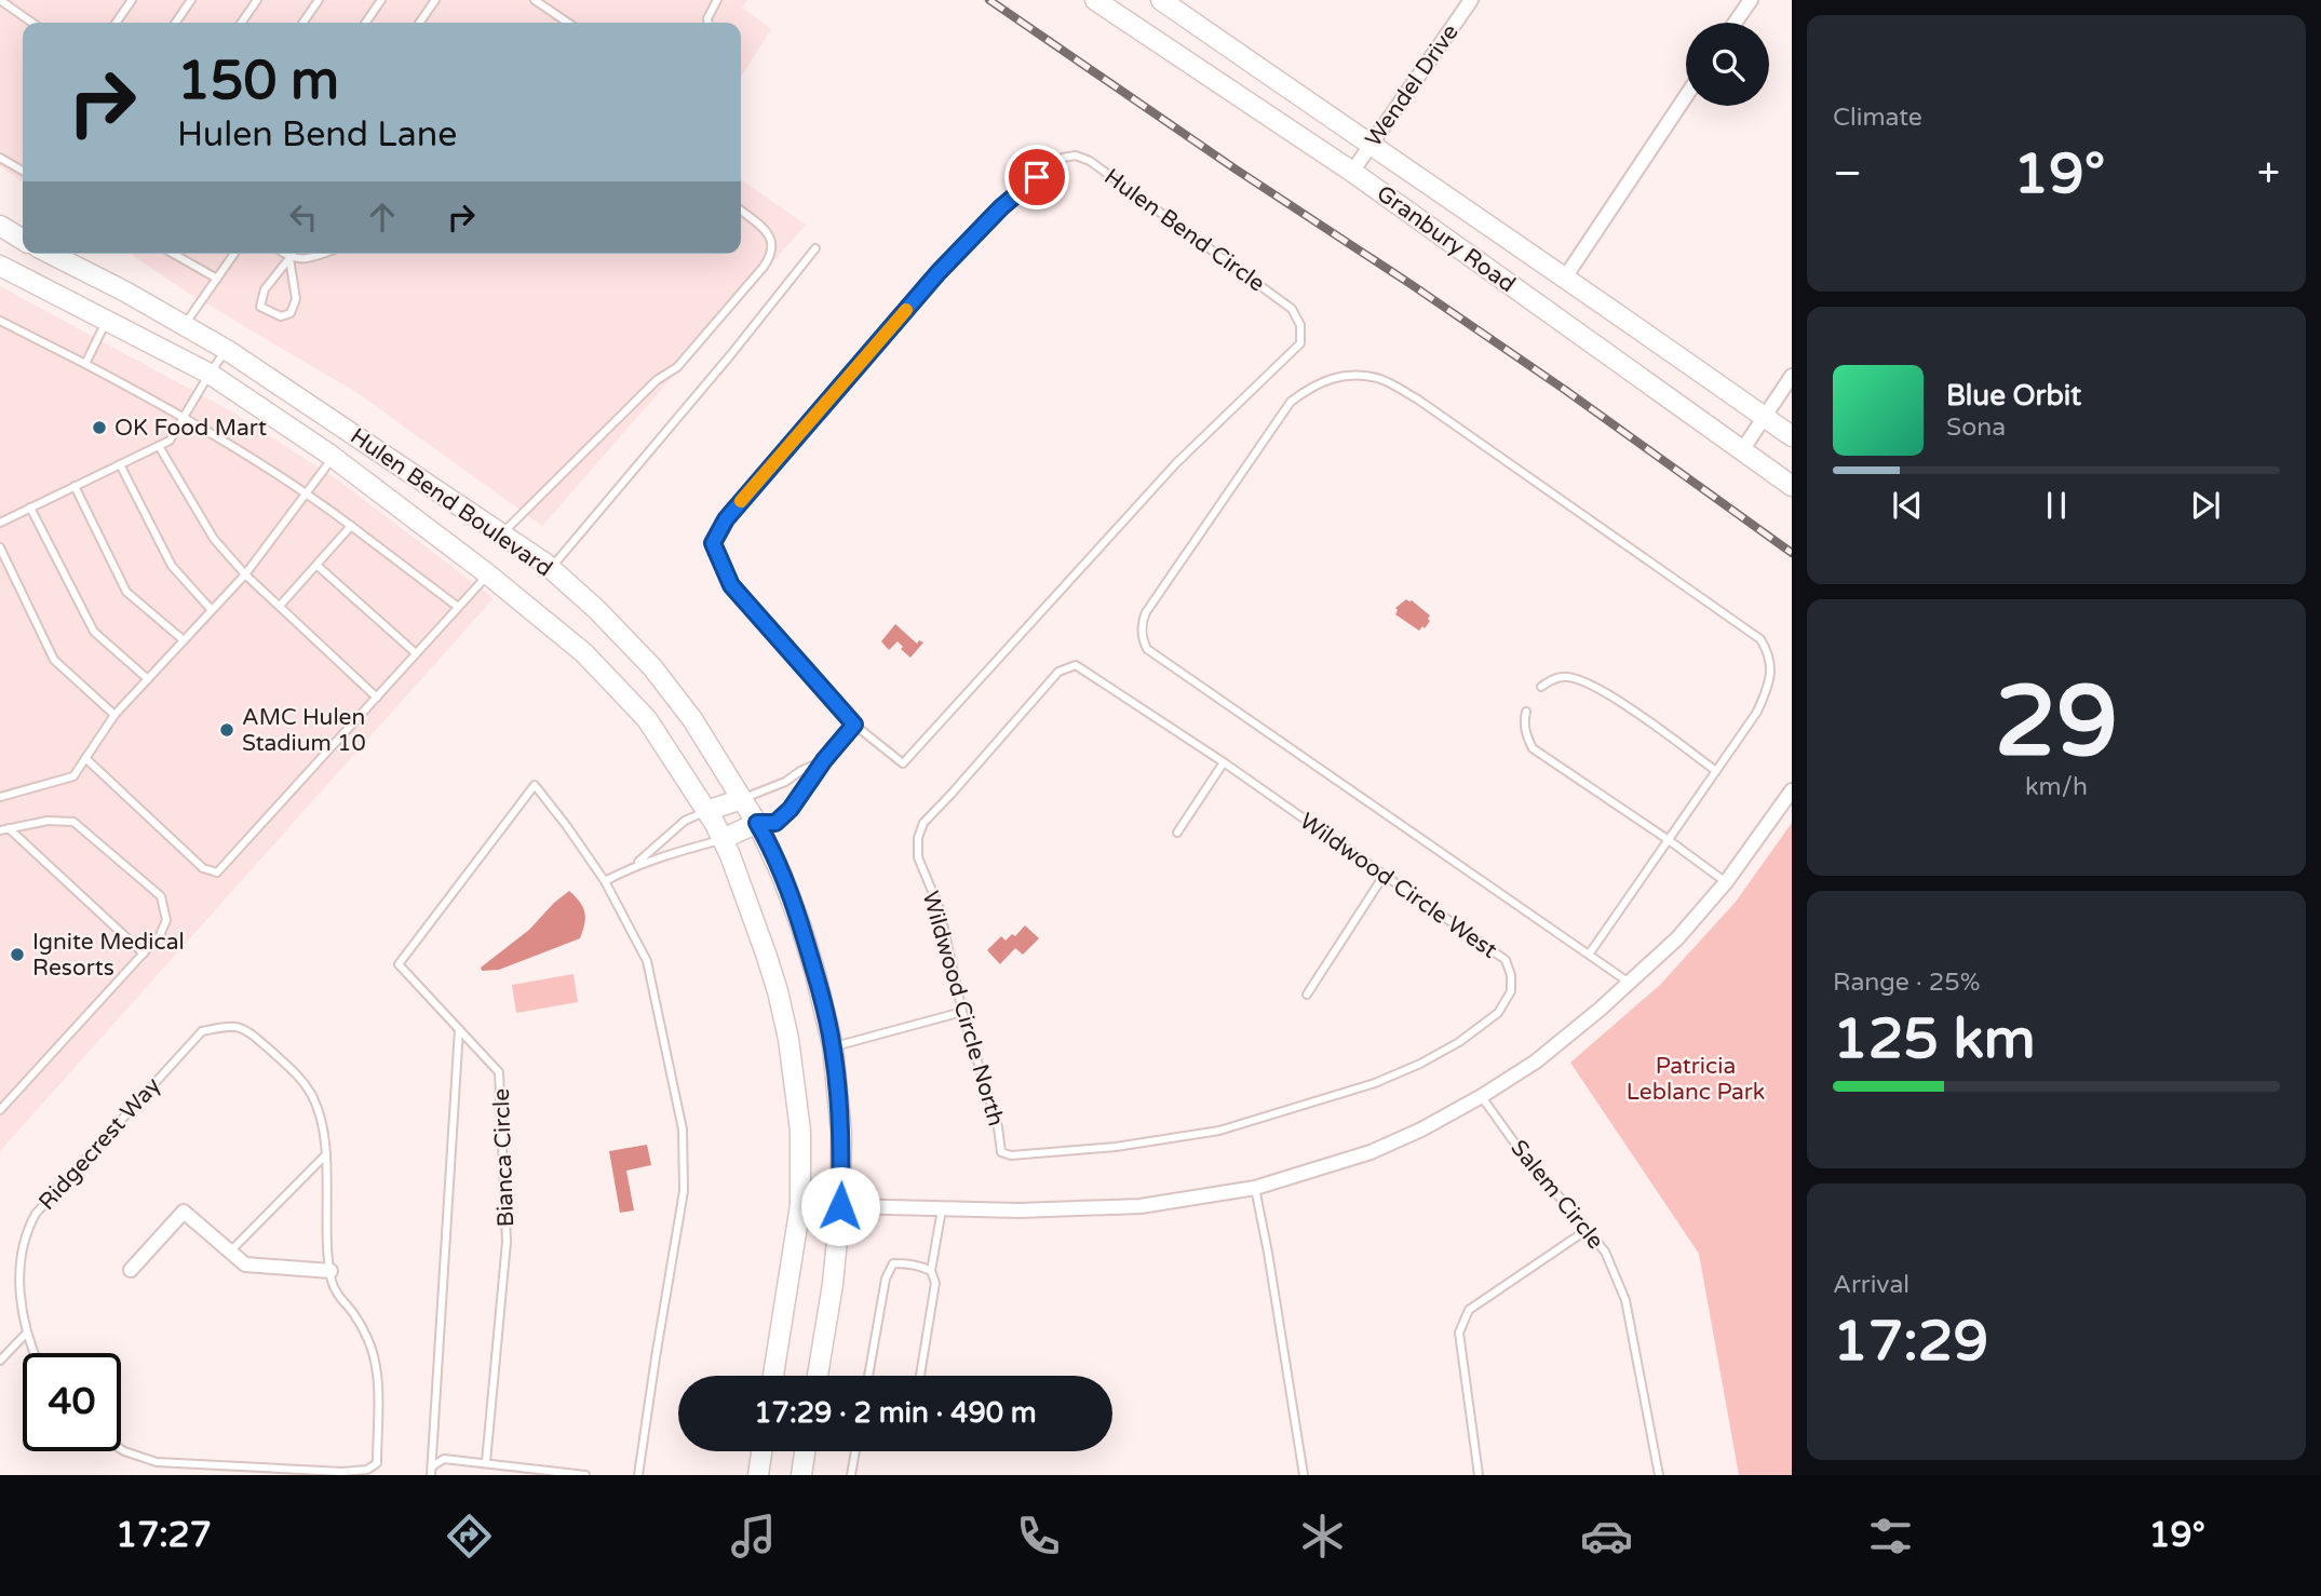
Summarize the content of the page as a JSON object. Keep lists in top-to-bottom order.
{
  "streets": {
    "street": ["Wendel Drive", "Granbury Road", "Hulen Bend Boulevard"],
    "lane": [
      "Hulen Bend Circle",
      "Wildwood Circle West",
      "Wildwood Circle North",
      "Ridgecrest Way",
      "Bianca Circle",
      "Salem Circle"
    ]
  },
  "crossings": [
    ["Wendel Drive", "Granbury Road"],
    ["Wildwood Circle West", "Wildwood Circle North"]
  ],
  "parks": ["Patricia Leblanc Park"],
  "places": ["OK Food Mart", "AMC Hulen Stadium 10", "Ignite Medical Resorts"],
  "page": {
    "tile": [
      "Climate",
      ["29", "km/h"],
      ["Range · 25%", "125 km"],
      ["Arrival", "17:29"]
    ],
    "turn": ["150 m", "Hulen Bend Lane"],
    "heat": ["−", "19°", "+"],
    "song": ["Blue Orbit", "Sona"],
    "limit": "40",
    "trip": "17:29 · 2 min · 490 m",
    "tabs": ["17:27", "19°"]
  }
}
